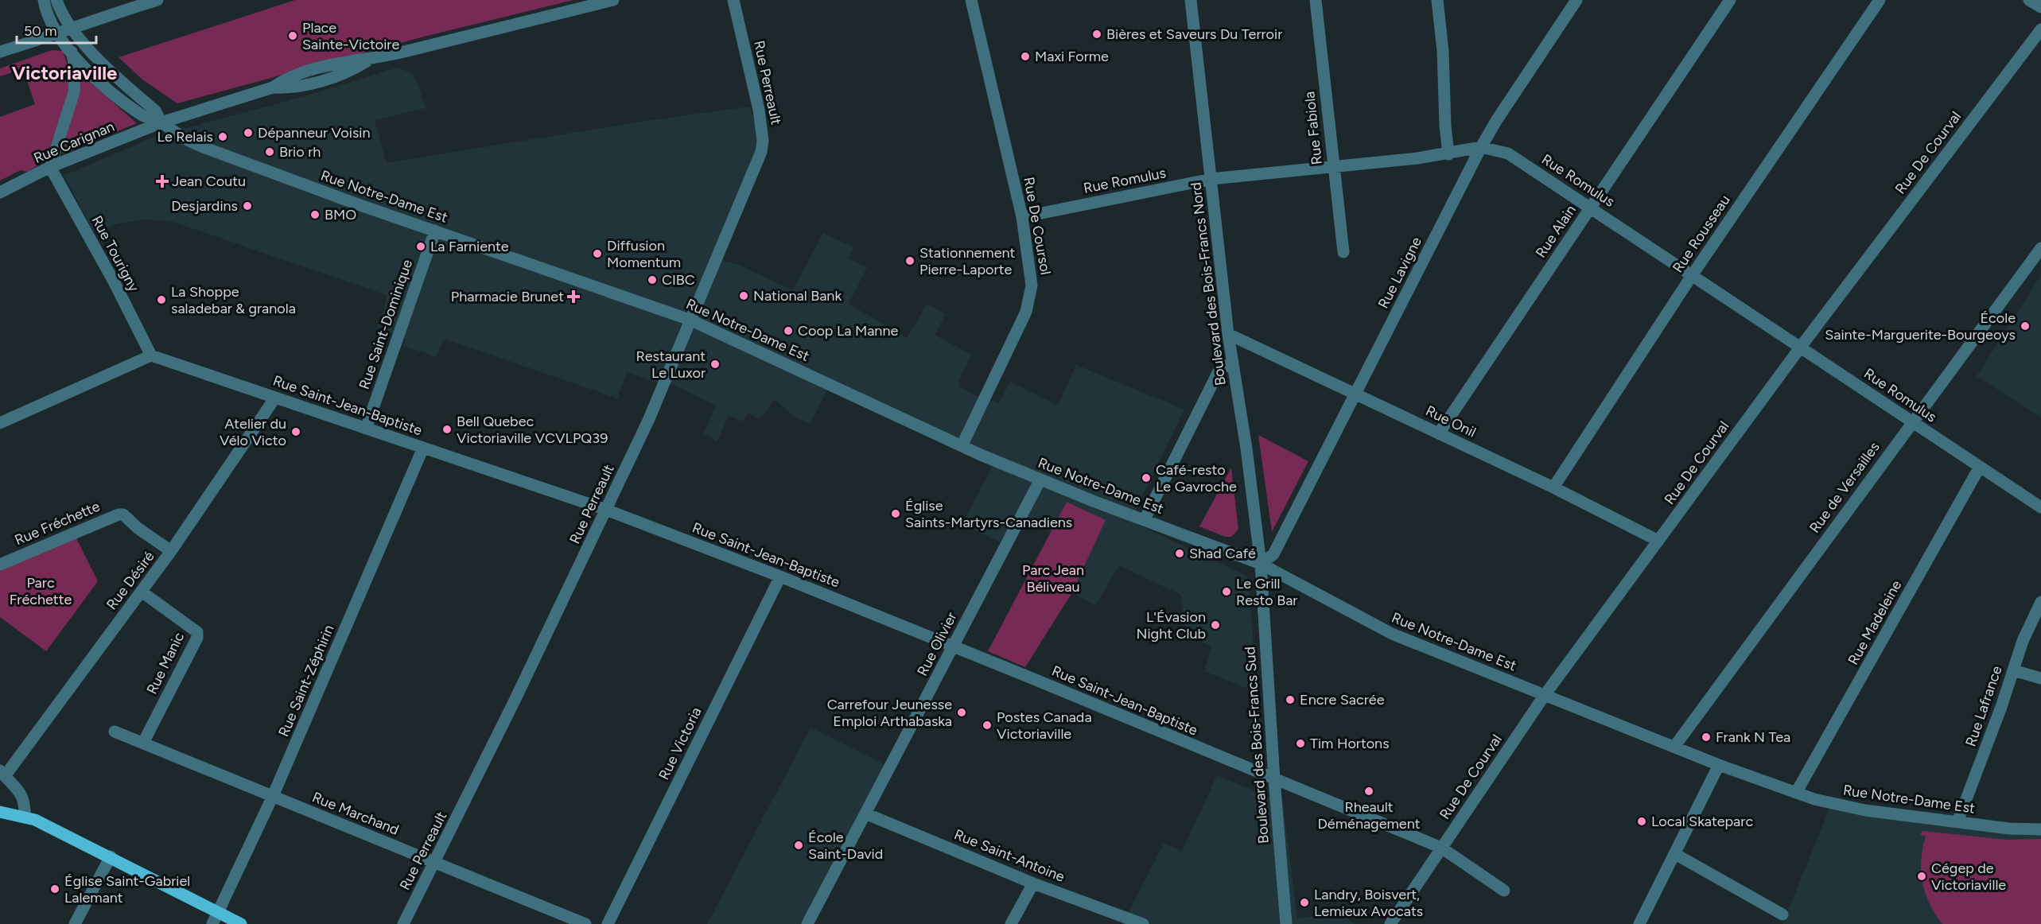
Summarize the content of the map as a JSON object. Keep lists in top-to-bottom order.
{
  "streets": {
    "street": [
      "Rue Perreault",
      "Rue Fabiola",
      "Rue Carignan",
      "Rue De Courval",
      "Rue Romulus",
      "Rue Notre-Dame Est",
      "Rue De Coursol",
      "Rue Alain",
      "Rue Rousseau",
      "Rue Tourigny",
      "Rue Lavigne",
      "Boulevard des Bois-Francs Nord",
      "Rue Saint-Dominique",
      "Rue Saint-Jean-Baptiste",
      "Rue Onil",
      "Rue de Versailles",
      "Rue Fréchette",
      "Rue Désiré",
      "Rue Madeleine",
      "Rue Olivier",
      "Rue Manic",
      "Rue Saint-Zéphirin",
      "Rue Lafrance",
      "Rue Victoria",
      "Boulevard des Bois-Francs Sud",
      "Rue Marchand",
      "Rue Saint-Antoine"
    ]
  },
  "crossings": [
    ["Rue Perreault", "Rue Notre-Dame Est"],
    ["Rue Perreault", "Rue Saint-Jean-Baptiste"],
    ["Rue Perreault", "Rue Marchand"],
    ["Rue Fabiola", "Rue Romulus"],
    ["Rue Carignan", "Rue Notre-Dame Est"],
    ["Rue Carignan", "Rue Tourigny"],
    ["Rue De Courval", "Rue Romulus"],
    ["Rue De Courval", "Rue Notre-Dame Est"],
    ["Rue De Courval", "Rue Saint-Jean-Baptiste"],
    ["Rue De Courval", "Rue Onil"],
    ["Rue Romulus", "Rue De Coursol"],
    ["Rue Romulus", "Rue Alain"],
    ["Rue Romulus", "Rue Rousseau"],
    ["Rue Romulus", "Rue Lavigne"],
    ["Rue Romulus", "Boulevard des Bois-Francs Nord"],
    ["Rue Romulus", "Rue de Versailles"],
    ["Rue Romulus", "Rue Madeleine"],
    ["Rue Notre-Dame Est", "Rue De Coursol"],
    ["Rue Notre-Dame Est", "Rue Lavigne"],
    ["Rue Notre-Dame Est", "Boulevard des Bois-Francs Nord"],
    ["Rue Notre-Dame Est", "Rue Saint-Dominique"],
    ["Rue Notre-Dame Est", "Rue de Versailles"],
    ["Rue Notre-Dame Est", "Rue Madeleine"],
    ["Rue Notre-Dame Est", "Rue Olivier"],
    ["Rue Notre-Dame Est", "Rue Lafrance"],
    ["Rue Notre-Dame Est", "Boulevard des Bois-Francs Sud"],
    ["Rue Alain", "Rue Onil"],
    ["Rue Rousseau", "Rue Onil"],
    ["Rue Tourigny", "Rue Saint-Jean-Baptiste"],
    ["Rue Lavigne", "Boulevard des Bois-Francs Nord"],
    ["Rue Lavigne", "Rue Onil"],
    ["Rue Lavigne", "Boulevard des Bois-Francs Sud"],
    ["Boulevard des Bois-Francs Nord", "Rue Onil"],
    ["Boulevard des Bois-Francs Nord", "Boulevard des Bois-Francs Sud"],
    ["Rue Saint-Dominique", "Rue Saint-Jean-Baptiste"],
    ["Rue Saint-Jean-Baptiste", "Rue Désiré"],
    ["Rue Saint-Jean-Baptiste", "Rue Olivier"],
    ["Rue Saint-Jean-Baptiste", "Rue Saint-Zéphirin"],
    ["Rue Saint-Jean-Baptiste", "Rue Victoria"],
    ["Rue Saint-Jean-Baptiste", "Boulevard des Bois-Francs Sud"],
    ["Rue Fréchette", "Rue Désiré"],
    ["Rue Désiré", "Rue Manic"],
    ["Rue Olivier", "Rue Saint-Antoine"],
    ["Rue Manic", "Rue Marchand"],
    ["Rue Saint-Zéphirin", "Rue Marchand"]
  ],
  "districts": ["Victoriaville"],
  "parks": ["Parc Jean Béliveau", "Parc Fréchette"],
  "places": {
    "other": [
      "Bières et Saveurs Du Terroir",
      "Place Sainte-Victoire",
      "Maxi Forme",
      "Dépanneur Voisin",
      "Le Relais",
      "Brio rh",
      "Desjardins",
      "BMO",
      "La Farniente",
      "Diffusion Momentum",
      "Stationnement Pierre-Laporte",
      "CIBC",
      "National Bank",
      "La Shoppe saladebar & granola",
      "École Sainte-Marguerite-Bourgeoys",
      "Coop La Manne",
      "Restaurant Le Luxor",
      "Bell Quebec Victoriaville VCVLPQ39",
      "Atelier du Vélo Victo",
      "Café-resto Le Gavroche",
      "Église Saints-Martyrs-Canadiens",
      "Shad Café",
      "Le Grill Resto Bar",
      "L'Évasion Night Club",
      "Encre Sacrée",
      "Carrefour Jeunesse Emploi Arthabaska",
      "Postes Canada Victoriaville",
      "Frank N Tea",
      "Tim Hortons",
      "Rheault Déménagement",
      "Local Skateparc",
      "École Saint-David",
      "Cégep de Victoriaville",
      "Église Saint-Gabriel Lalemant",
      "Landry, Boisvert, Lemieux Avocats"
    ],
    "health": ["Jean Coutu", "Pharmacie Brunet"]
  },
  "scale_bar": "50 m"
}
